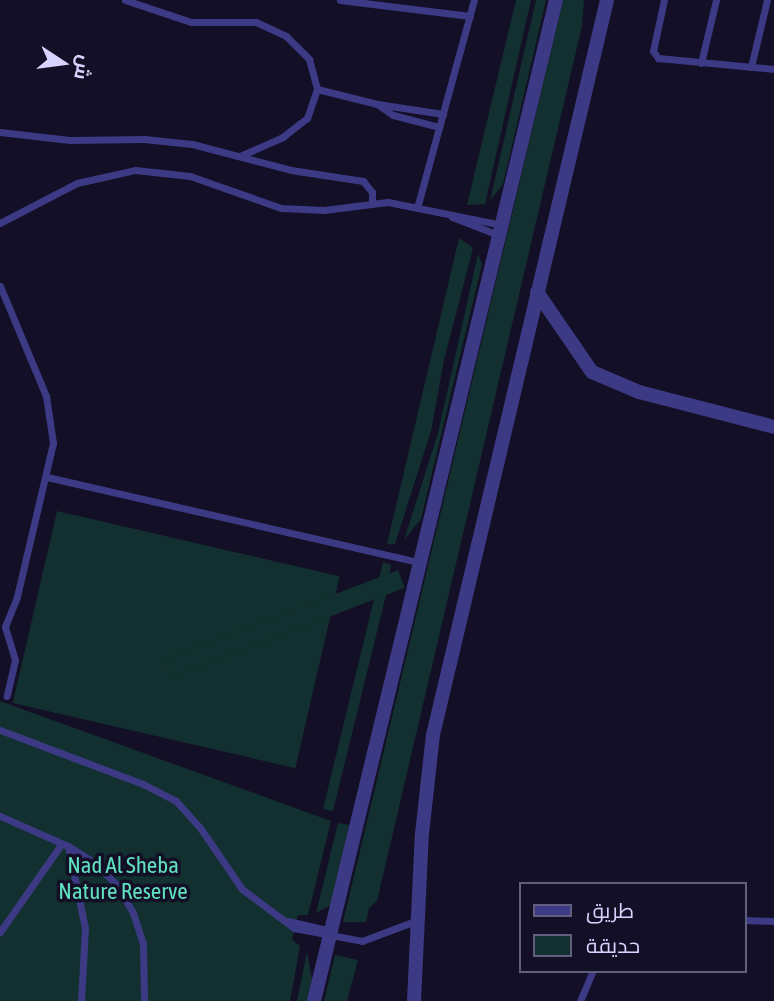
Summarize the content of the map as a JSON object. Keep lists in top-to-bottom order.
{
  "parks": ["Nad Al Sheba Nature Reserve"],
  "legend": ["طريق", "حديقة"],
  "north": "right"
}
